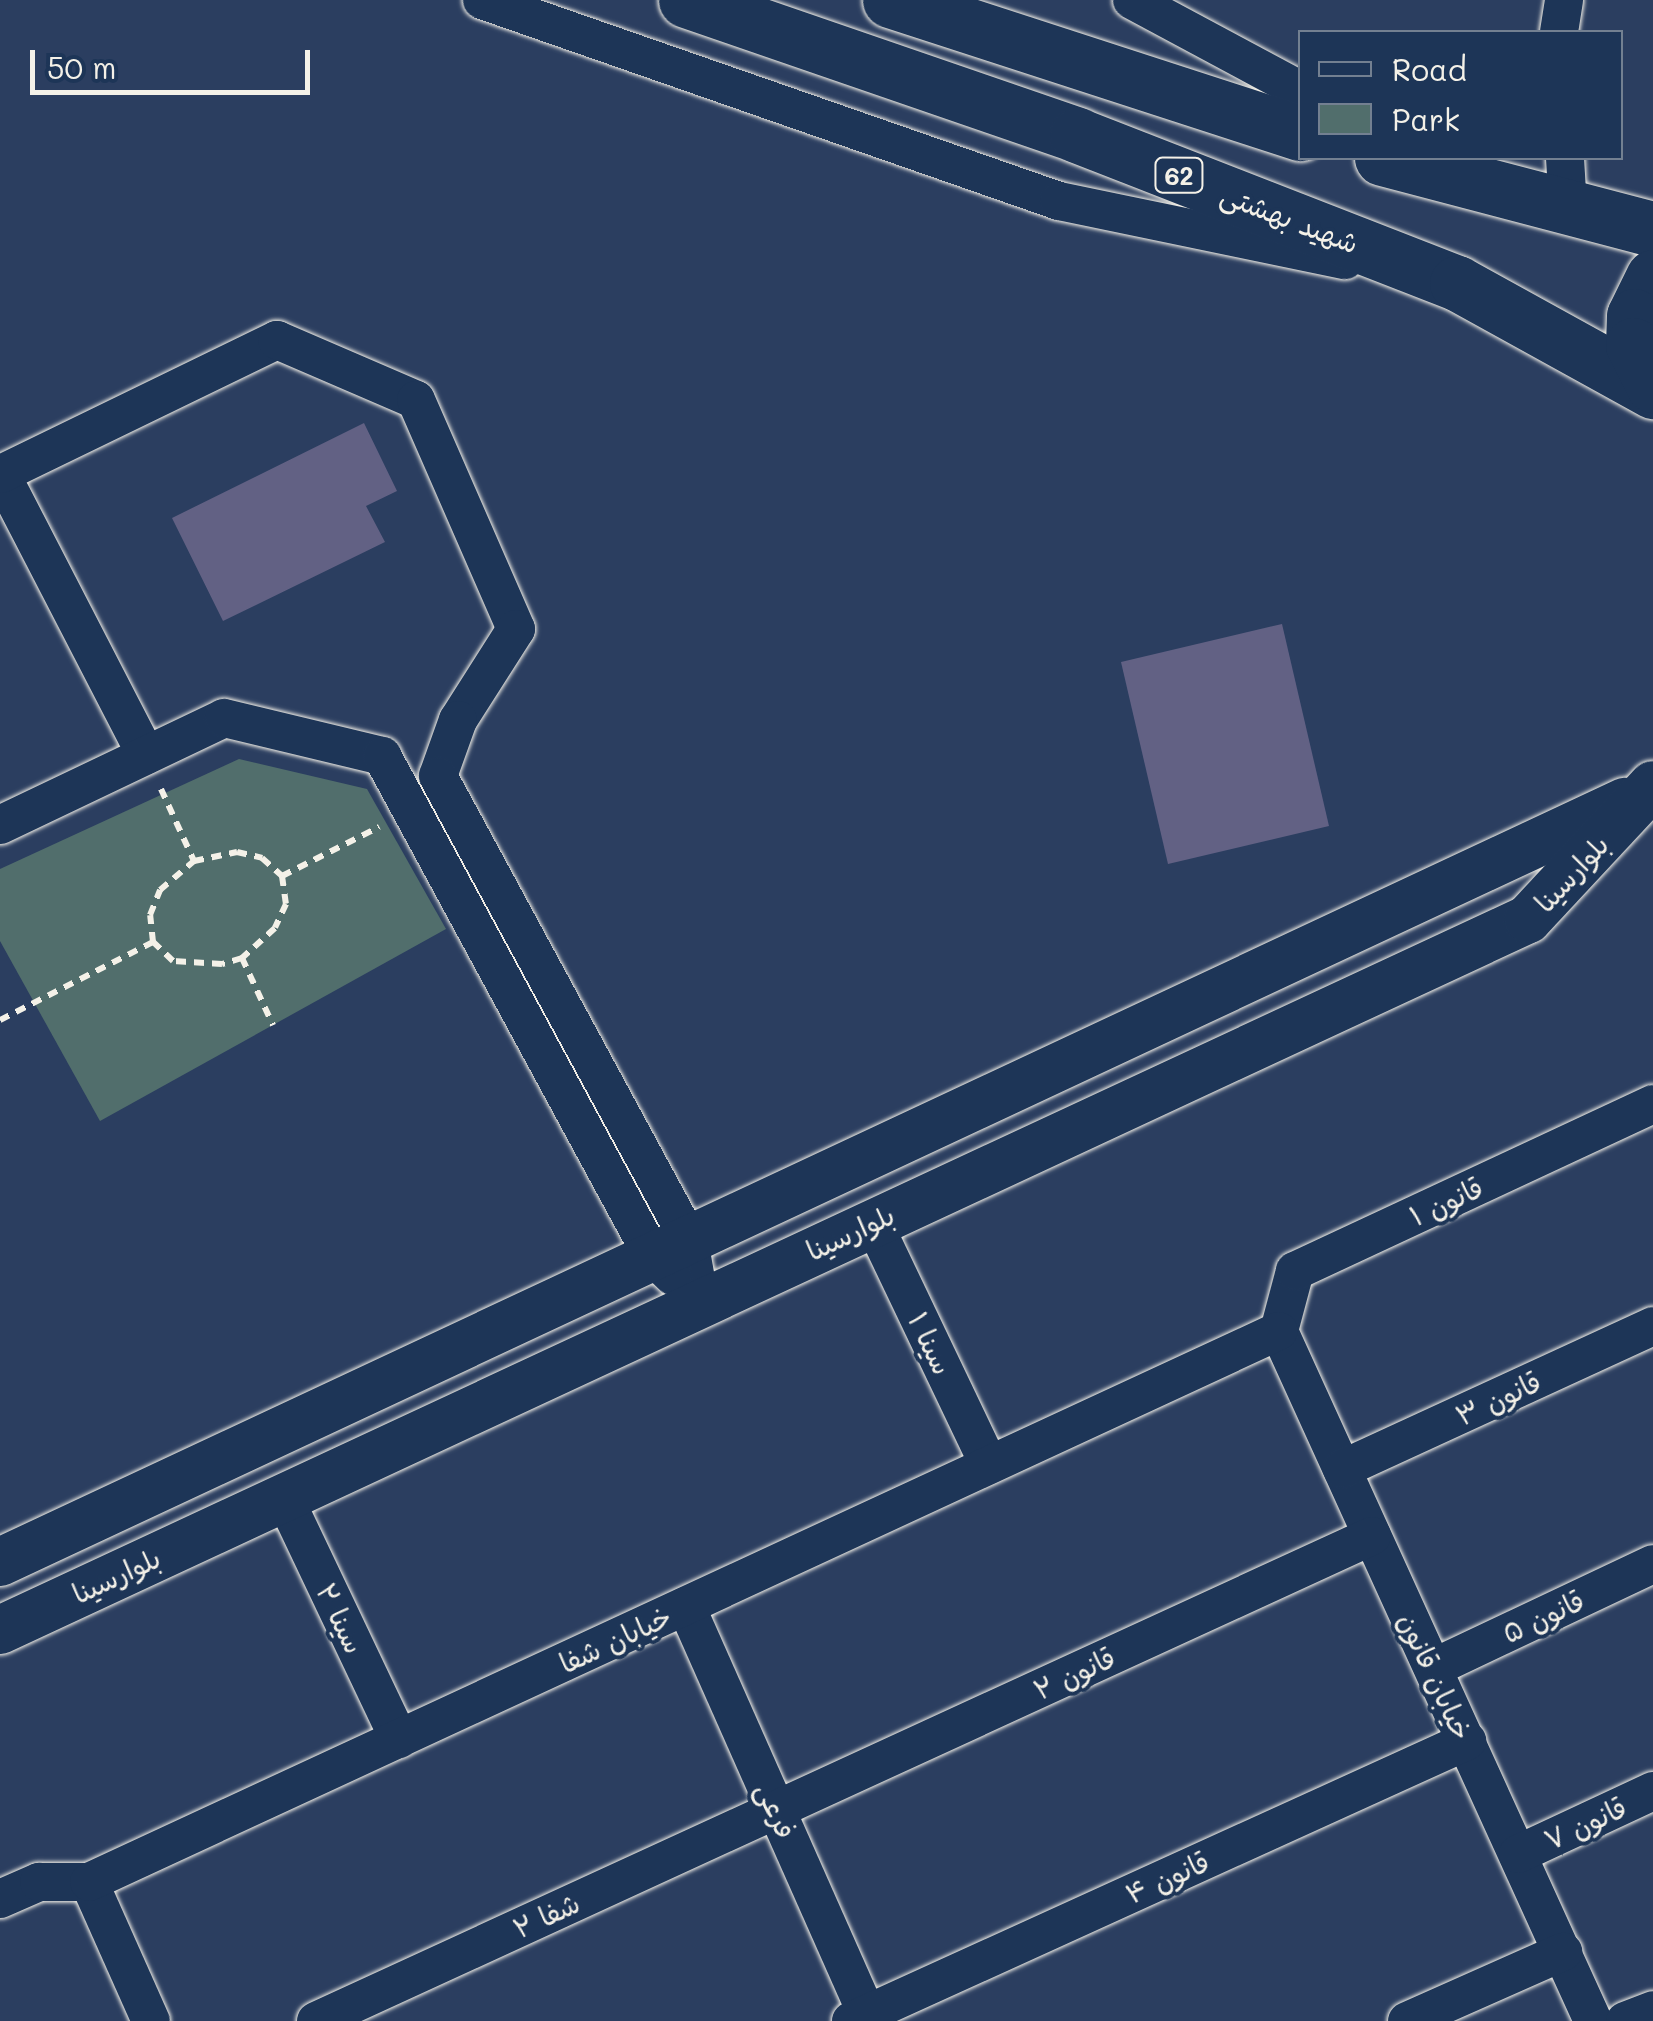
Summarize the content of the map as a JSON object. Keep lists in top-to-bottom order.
{
  "streets": {
    "highway": ["62", "شهید بهشتی"],
    "main road": ["بلوارسینا"],
    "street": [
      "قانون ۱",
      "سینا ۱",
      "قانون ۳",
      "قانون ۵",
      "سینا ۲",
      "خیابان شفا",
      "قانون ۲",
      "خیابان قانون",
      "فرعی",
      "قانون ۷",
      "قانون ۴",
      "شفا ۲"
    ]
  },
  "crossings": [
    ["62", "شهید بهشتی"],
    ["بلوارسینا", "سینا ۱"],
    ["بلوارسینا", "سینا ۲"],
    ["قانون ۱", "خیابان شفا"],
    ["قانون ۱", "خیابان قانون"],
    ["سینا ۱", "خیابان شفا"],
    ["قانون ۳", "خیابان قانون"],
    ["قانون ۵", "خیابان قانون"],
    ["سینا ۲", "خیابان شفا"],
    ["خیابان شفا", "خیابان قانون"],
    ["خیابان شفا", "فرعی"],
    ["قانون ۲", "خیابان قانون"],
    ["قانون ۲", "فرعی"],
    ["قانون ۲", "شفا ۲"],
    ["خیابان قانون", "قانون ۷"],
    ["خیابان قانون", "قانون ۴"],
    ["فرعی", "قانون ۴"],
    ["فرعی", "شفا ۲"]
  ],
  "legend": ["Road", "Park"],
  "scale_bar": "50 m"
}
